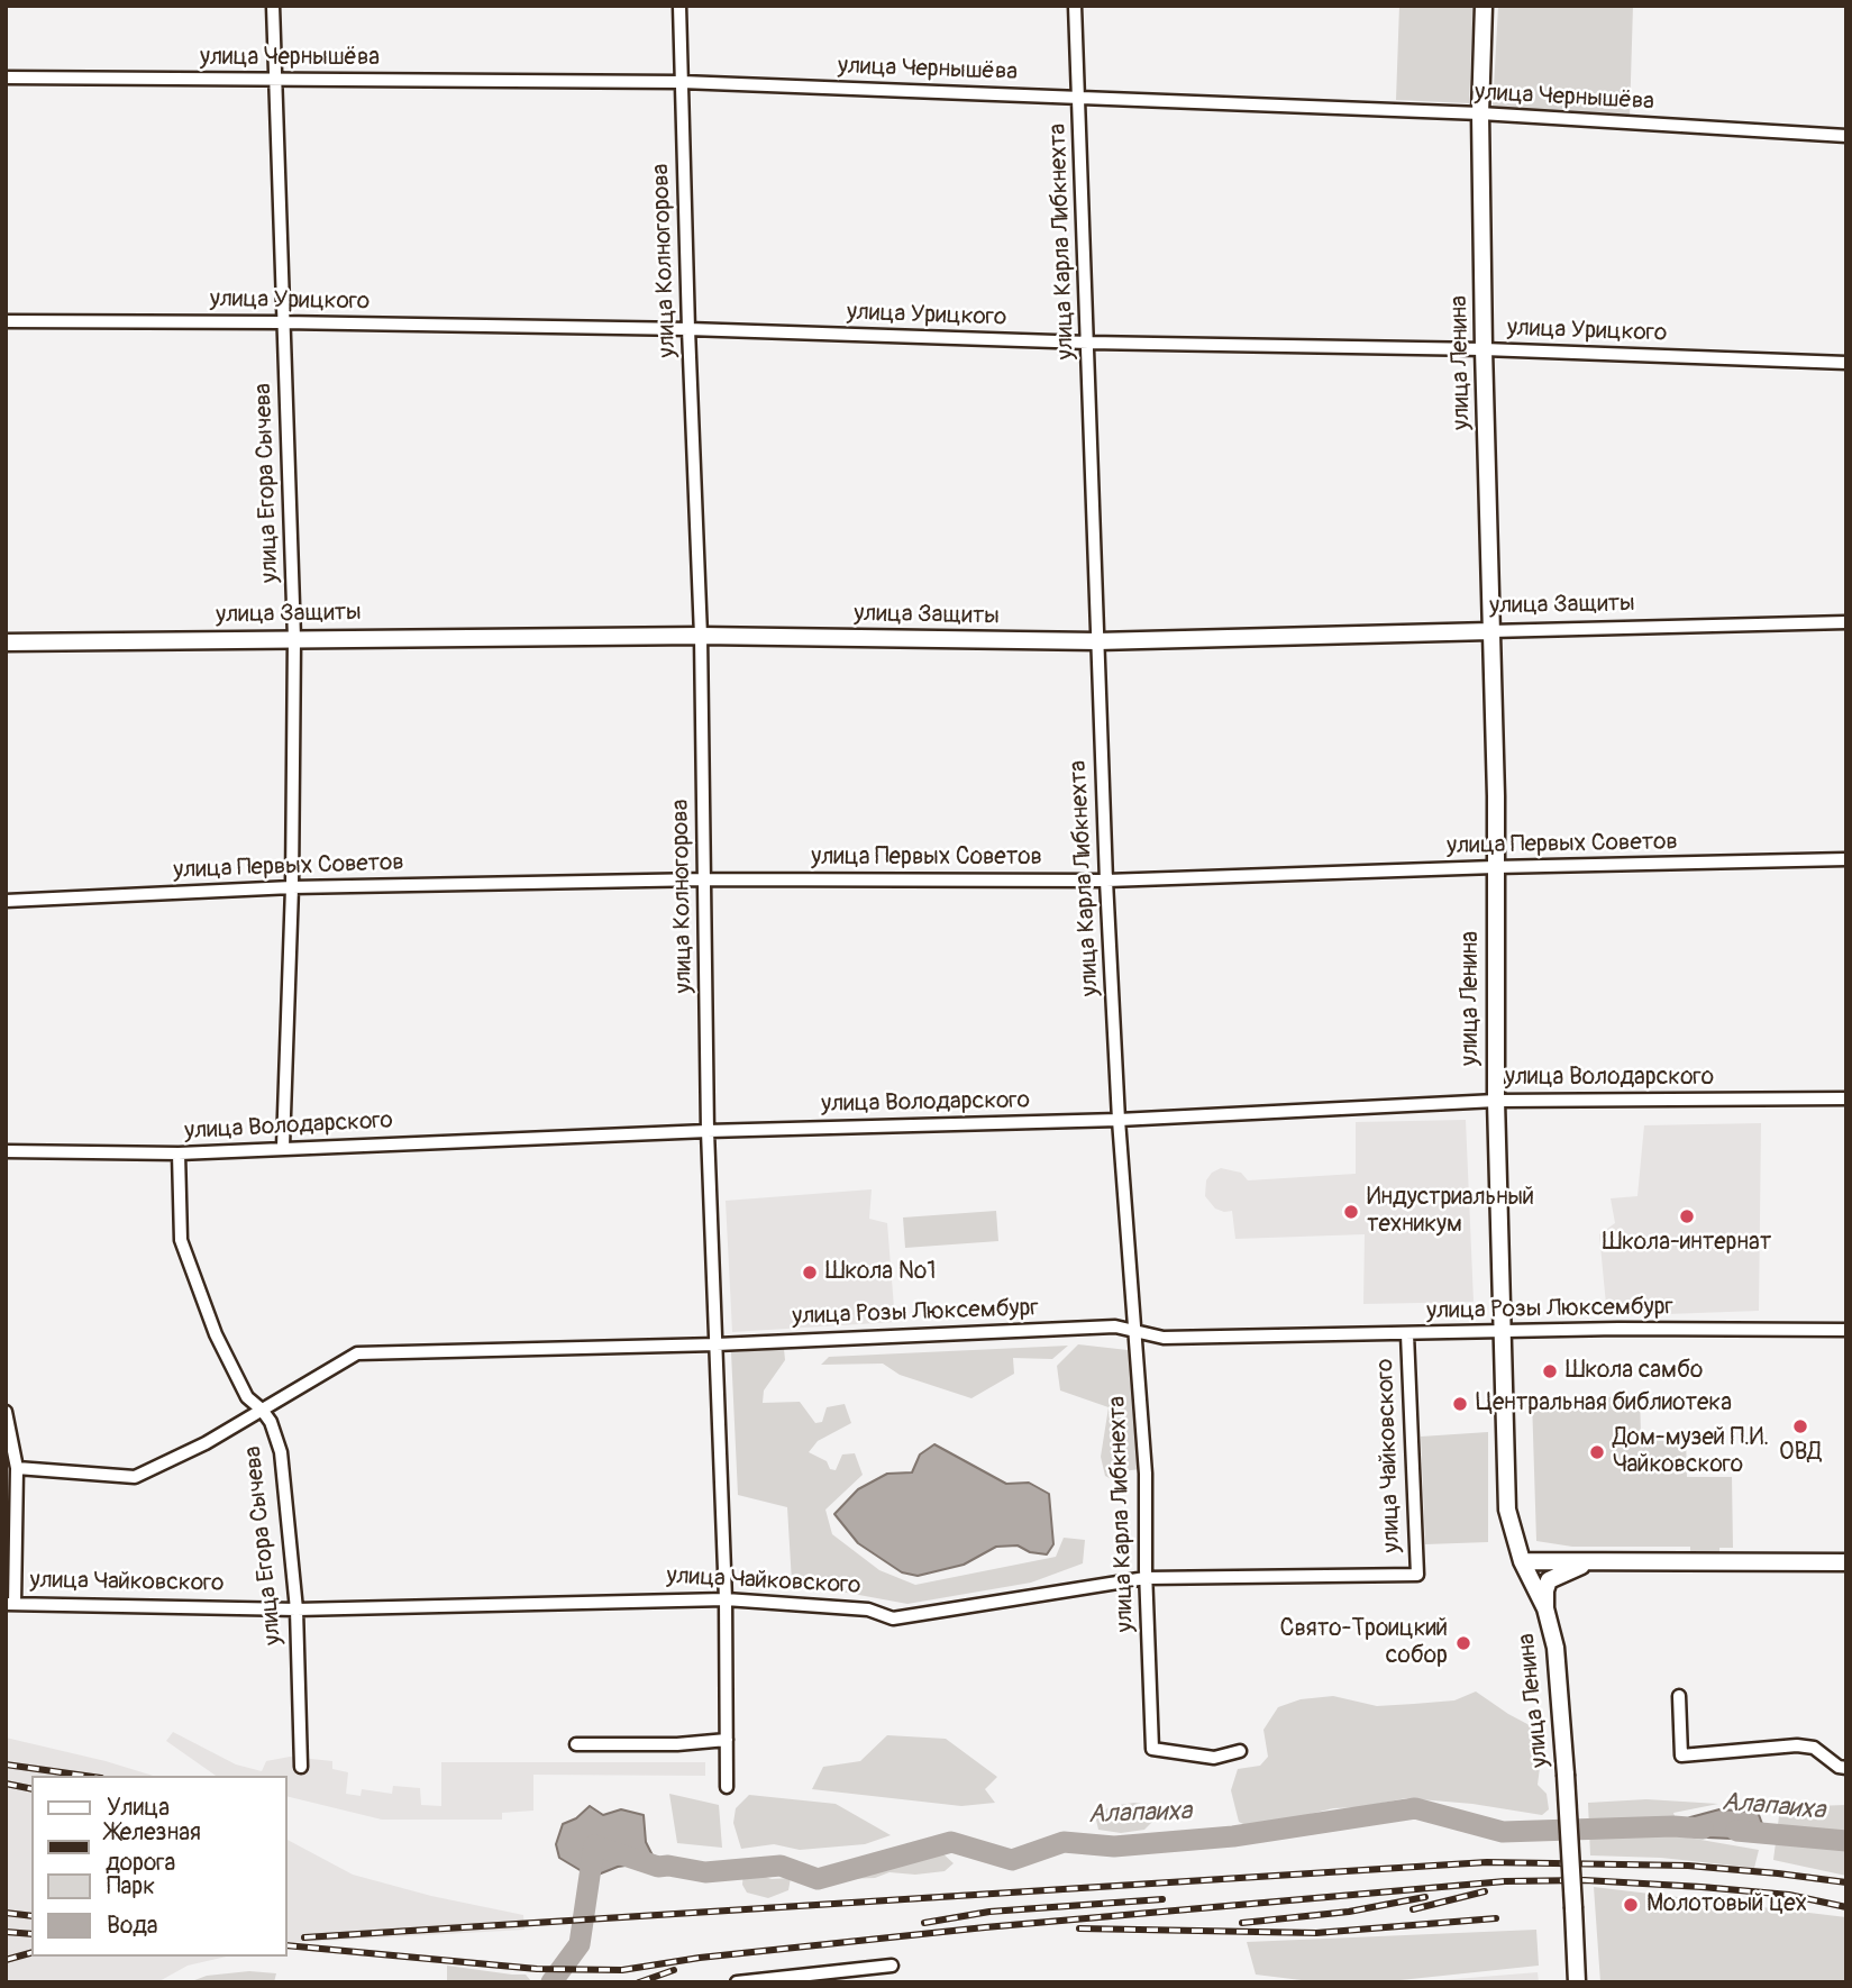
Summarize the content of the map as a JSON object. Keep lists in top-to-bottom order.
{
  "streets": {
    "street": [
      "улица Чернышёва",
      "улица Карла Либкнехта",
      "улица Колногорова",
      "улица Урицкого",
      "улица Ленина",
      "улица Егора Сычева",
      "улица Защиты",
      "улица Первых Советов",
      "улица Володарского",
      "улица Розы Люксембург",
      "улица Чайковского"
    ]
  },
  "crossings": [
    ["улица Чернышёва", "улица Карла Либкнехта"],
    ["улица Чернышёва", "улица Колногорова"],
    ["улица Чернышёва", "улица Ленина"],
    ["улица Чернышёва", "улица Егора Сычева"],
    ["улица Карла Либкнехта", "улица Урицкого"],
    ["улица Карла Либкнехта", "улица Защиты"],
    ["улица Карла Либкнехта", "улица Первых Советов"],
    ["улица Карла Либкнехта", "улица Володарского"],
    ["улица Карла Либкнехта", "улица Розы Люксембург"],
    ["улица Карла Либкнехта", "улица Чайковского"],
    ["улица Колногорова", "улица Урицкого"],
    ["улица Колногорова", "улица Защиты"],
    ["улица Колногорова", "улица Первых Советов"],
    ["улица Колногорова", "улица Володарского"],
    ["улица Колногорова", "улица Розы Люксембург"],
    ["улица Колногорова", "улица Чайковского"],
    ["улица Урицкого", "улица Ленина"],
    ["улица Урицкого", "улица Егора Сычева"],
    ["улица Ленина", "улица Защиты"],
    ["улица Ленина", "улица Первых Советов"],
    ["улица Ленина", "улица Володарского"],
    ["улица Ленина", "улица Розы Люксембург"],
    ["улица Егора Сычева", "улица Защиты"],
    ["улица Егора Сычева", "улица Первых Советов"],
    ["улица Егора Сычева", "улица Володарского"],
    ["улица Егора Сычева", "улица Розы Люксембург"],
    ["улица Егора Сычева", "улица Чайковского"],
    ["улица Розы Люксембург", "улица Чайковского"]
  ],
  "water": ["Алапаиха"],
  "places": [
    "Индустриальный техникум",
    "Школа-интернат",
    "Школа №1",
    "Школа самбо",
    "Центральная библиотека",
    "ОВД",
    "Дом-музей П.И. Чайковского",
    "Свято-Троицкий собор",
    "Молотовый цех"
  ],
  "legend": [
    "Улица",
    "Железная дорога",
    "Парк",
    "Вода"
  ]
}
